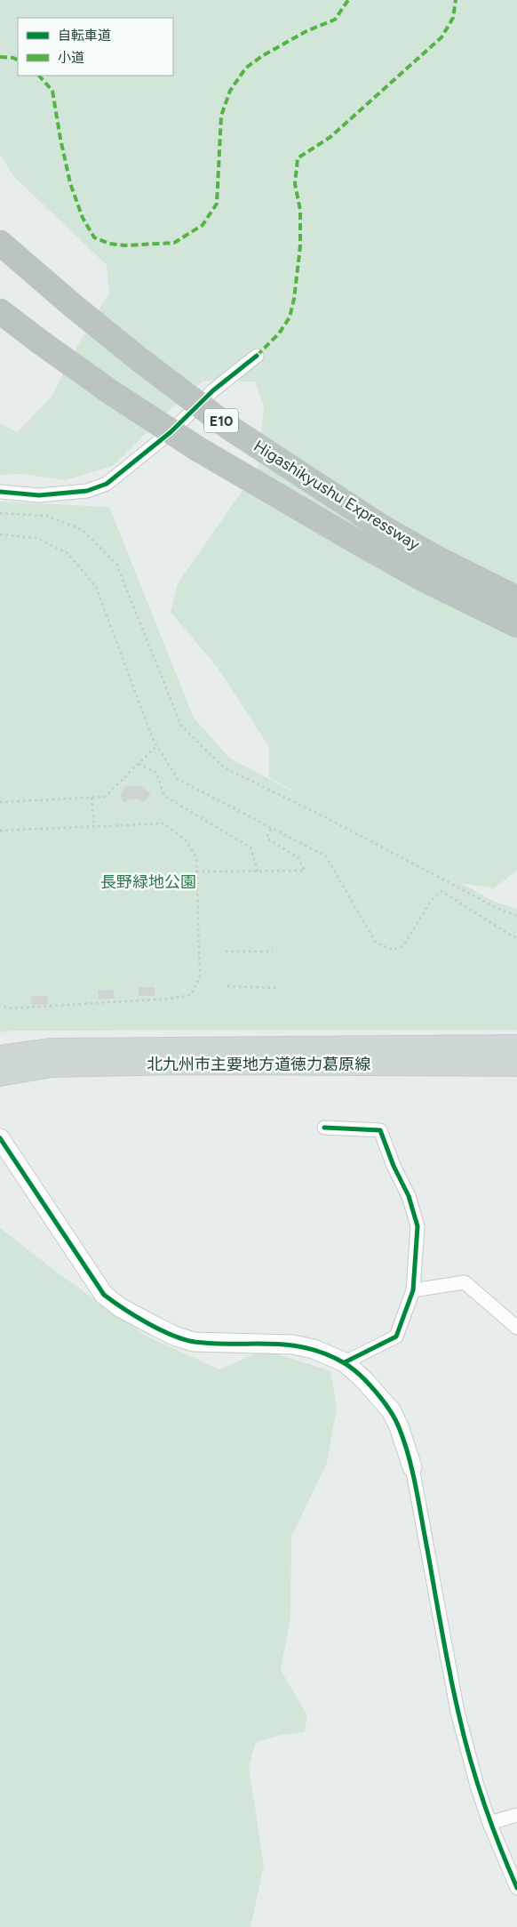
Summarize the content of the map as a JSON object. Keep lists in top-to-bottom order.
{
  "streets": {
    "highway": ["E10", "Higashikyushu Expressway"],
    "main road": ["北九州市主要地方道徳力葛原線"]
  },
  "parks": ["長野緑地公園"],
  "legend": ["自転車道", "小道"]
}
